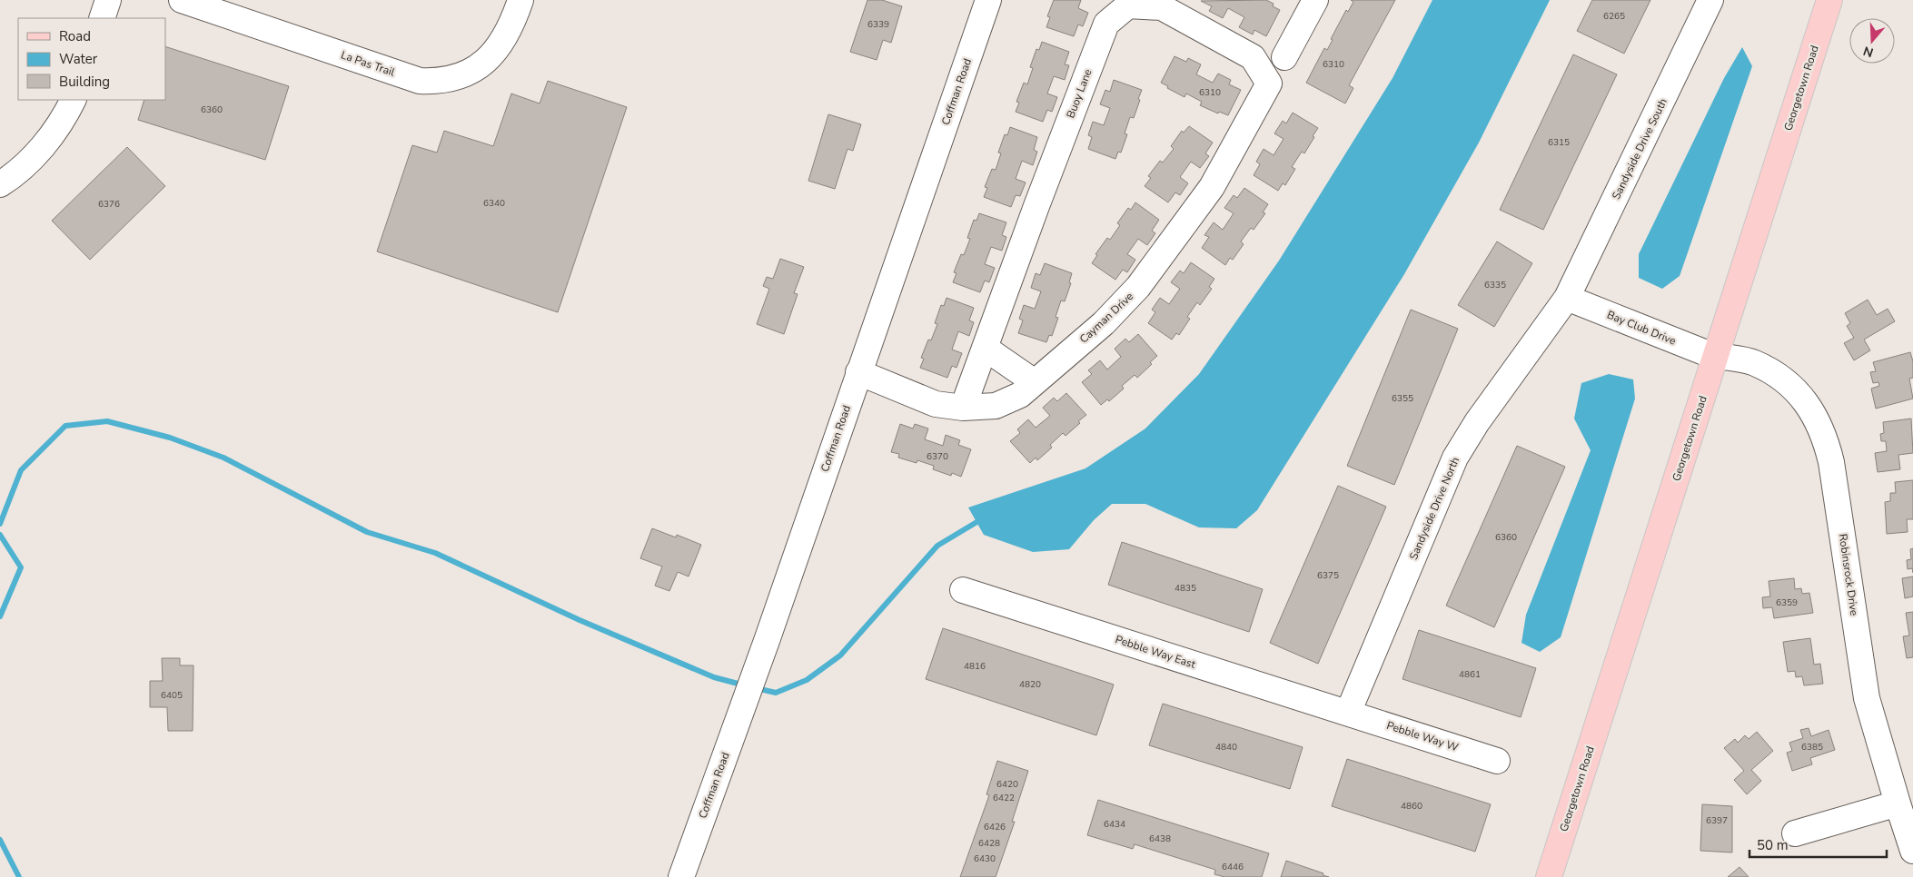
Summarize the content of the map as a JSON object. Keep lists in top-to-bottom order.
{
  "streets": {
    "main road": ["Georgetown Road"],
    "street": [
      "La Pas Trail",
      "Coffman Road",
      "Buoy Lane",
      "Sandyside Drive South",
      "Cayman Drive",
      "Bay Club Drive",
      "Sandyside Drive North",
      "Robinsrock Drive",
      "Pebble Way East",
      "Pebble Way W"
    ]
  },
  "crossings": [
    ["Georgetown Road", "Bay Club Drive"],
    ["Georgetown Road", "Robinsrock Drive"],
    ["Coffman Road", "Cayman Drive"],
    ["Buoy Lane", "Cayman Drive"],
    ["Sandyside Drive South", "Bay Club Drive"],
    ["Sandyside Drive South", "Sandyside Drive North"],
    ["Bay Club Drive", "Sandyside Drive North"],
    ["Bay Club Drive", "Robinsrock Drive"],
    ["Sandyside Drive North", "Pebble Way East"],
    ["Sandyside Drive North", "Pebble Way W"],
    ["Pebble Way East", "Pebble Way W"]
  ],
  "house_numbers": [
    "6265",
    "6339",
    "6310",
    "6310",
    "6360",
    "6315",
    "6340",
    "6376",
    "6335",
    "6355",
    "6370",
    "6360",
    "6375",
    "4835",
    "6359",
    "4816",
    "4861",
    "4820",
    "6405",
    "4840",
    "6385",
    "6420",
    "6422",
    "4860",
    "6397",
    "6434",
    "6426",
    "6438",
    "6428",
    "6430",
    "6446"
  ],
  "legend": ["Road", "Water", "Building"],
  "scale_bar": "50 m",
  "north": "bottom"
}
